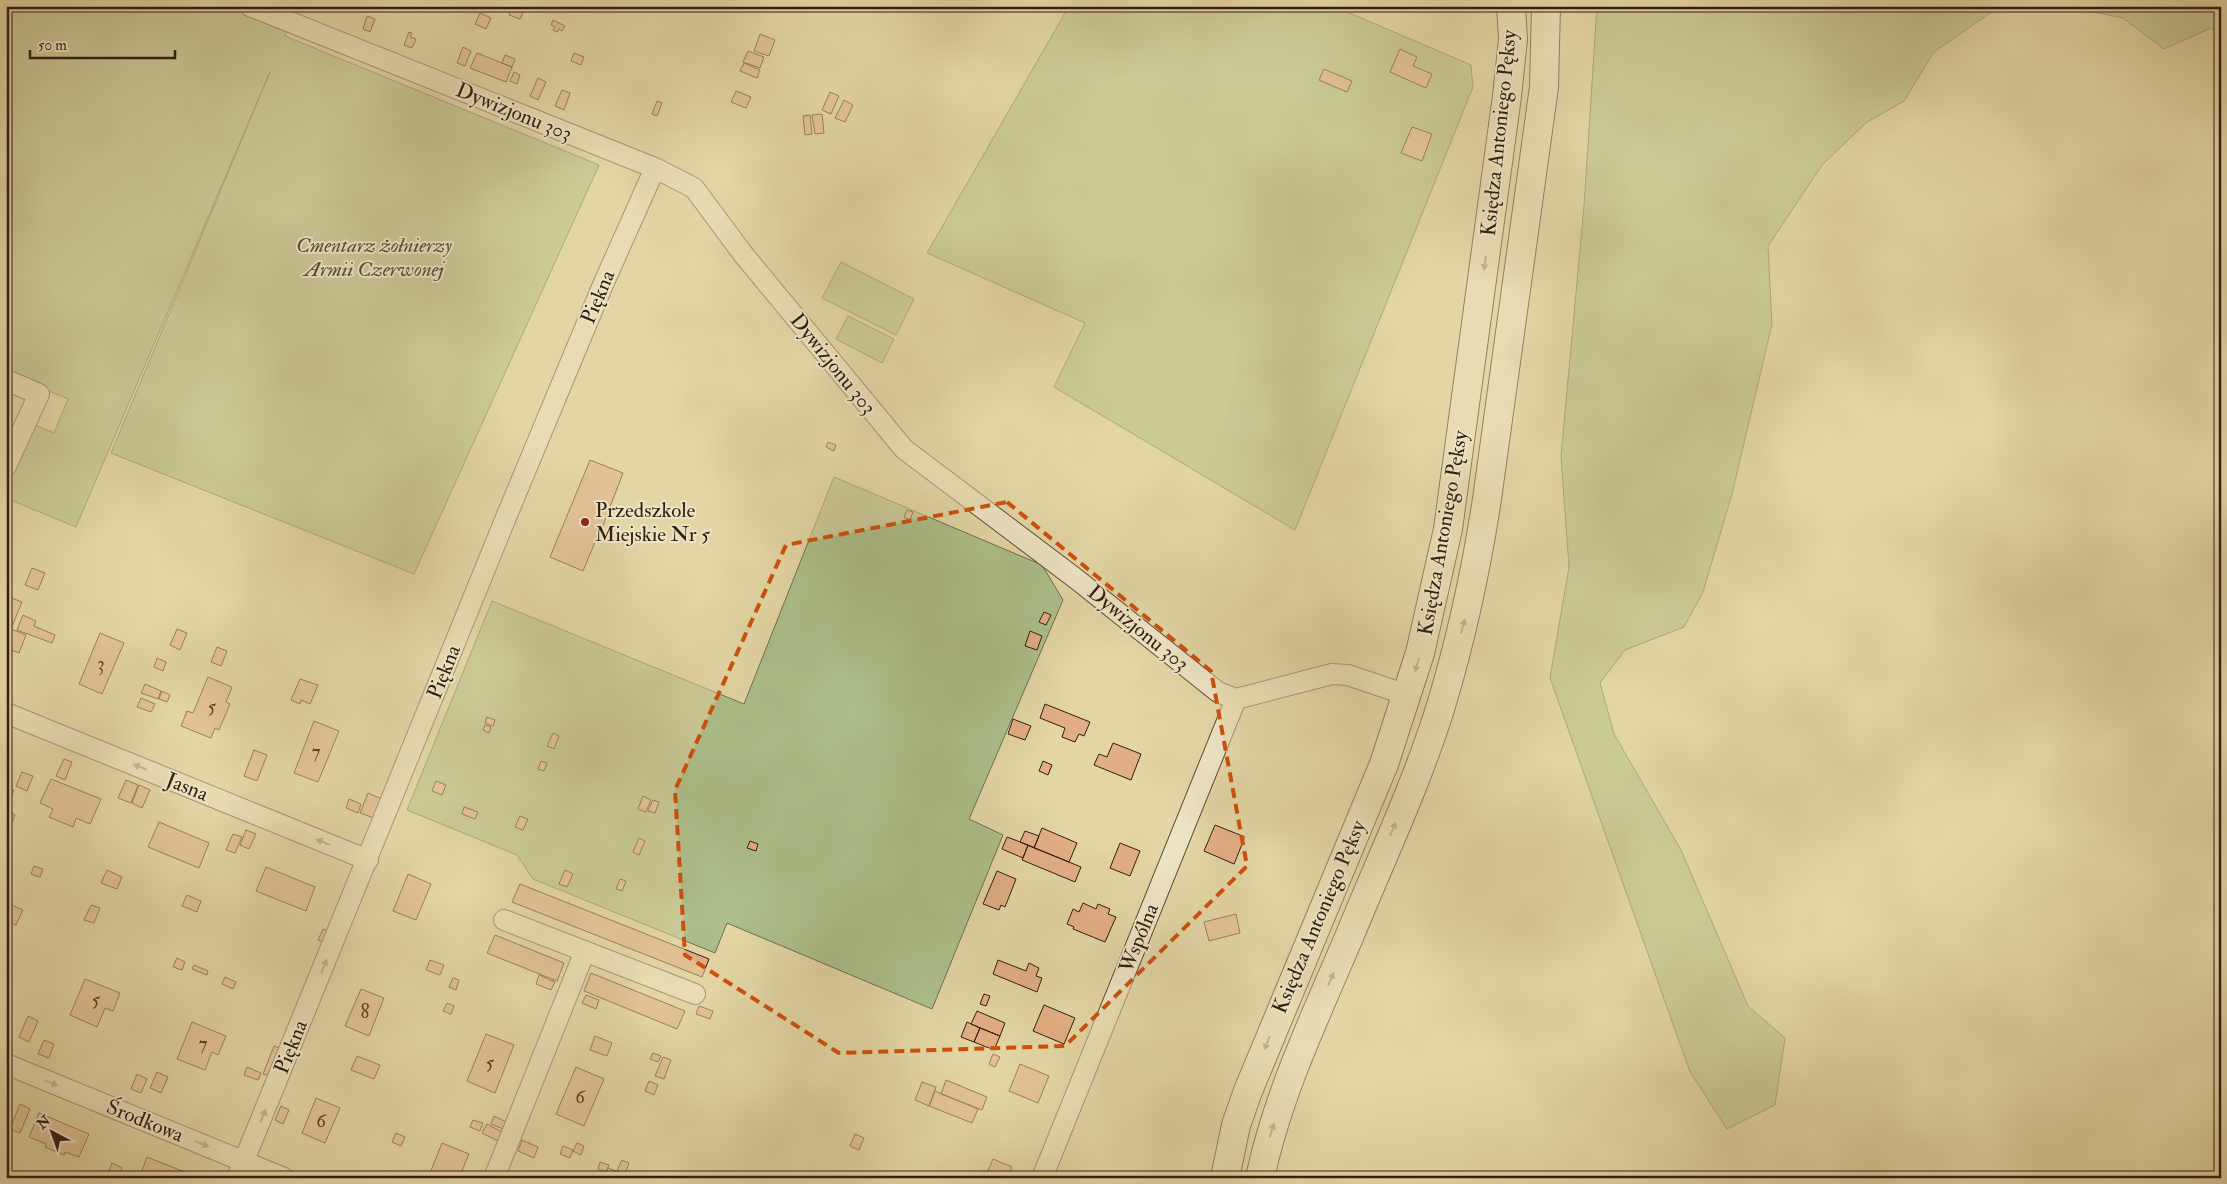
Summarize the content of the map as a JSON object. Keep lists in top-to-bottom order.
{
  "streets": {
    "main road": ["Księdza Antoniego Pęksy"],
    "street": [
      "Dywizjonu 303",
      "Piękna",
      "Jasna",
      "Wspólna",
      "Środkowa"
    ]
  },
  "crossings": [
    ["Dywizjonu 303", "Piękna"],
    ["Dywizjonu 303", "Wspólna"],
    ["Piękna", "Jasna"],
    ["Piękna", "Środkowa"]
  ],
  "one_way": ["Jasna", "Środkowa"],
  "parks": ["Cmentarz żołnierzy Armii Czerwonej"],
  "places": ["Przedszkole Miejskie Nr 5"],
  "house_numbers": [
    "3",
    "5",
    "7",
    "5",
    "8",
    "7",
    "5",
    "6",
    "6"
  ],
  "scale_bar": "50 m",
  "north": "top left"
}
